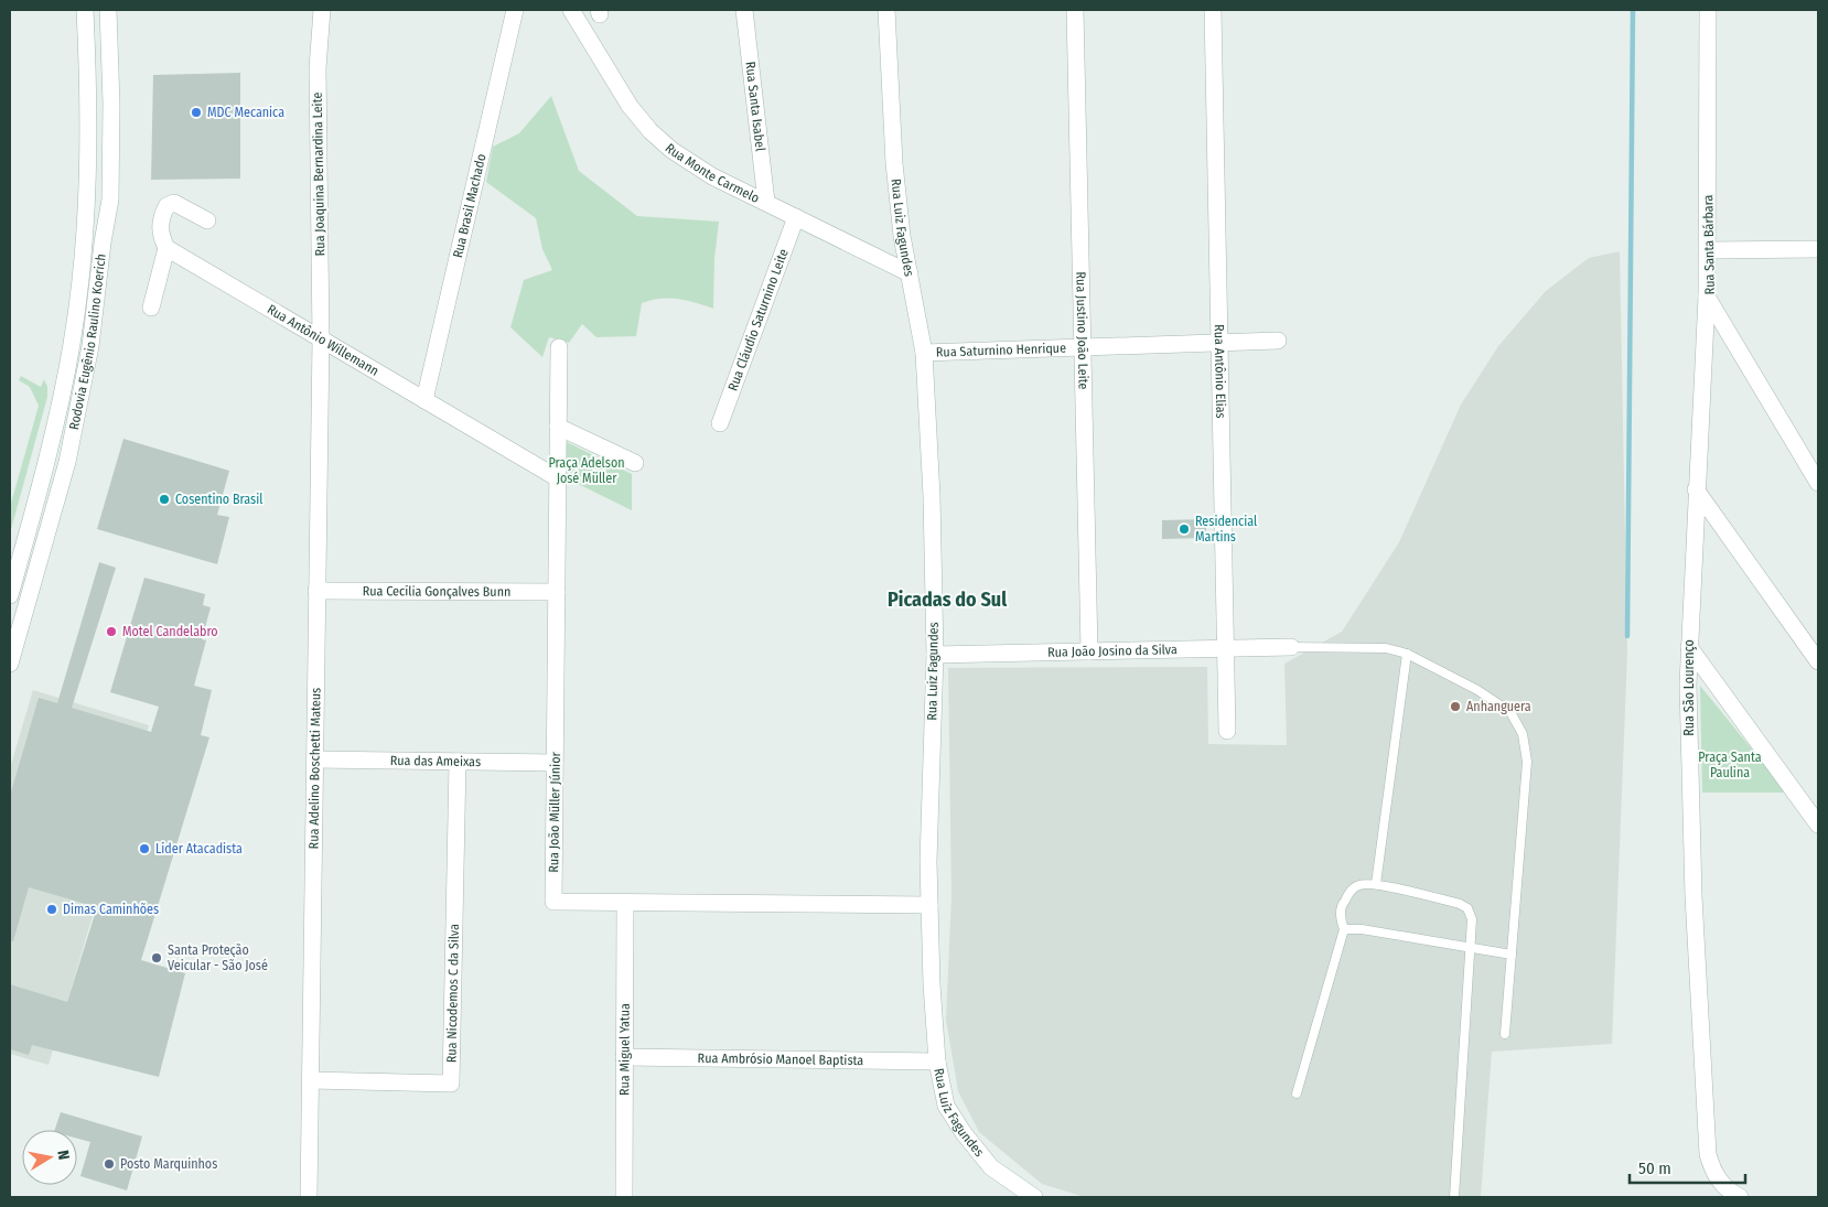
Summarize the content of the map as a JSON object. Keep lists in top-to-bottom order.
{
  "streets": {
    "street": [
      "Rua Santa Isabel",
      "Rua Monte Carmelo",
      "Rua Joaquina Bernardina Leite",
      "Rua Brasil Machado",
      "Rua Luiz Fagundes",
      "Rua Santa Bárbara",
      "Rua Cláudio Saturnino Leite",
      "Rua Justino João Leite",
      "Rodovia Eugênio Raulino Koerich",
      "Rua Antônio Willemann",
      "Rua Saturnino Henrique",
      "Rua Antônio Elias",
      "Rua Cecília Gonçalves Bunn",
      "Rua João Josino da Silva",
      "Rua São Lourenço",
      "Rua das Ameixas",
      "Rua Adelino Boschetti Mateus",
      "Rua João Müller Júnior",
      "Rua Nicodemos C da Silva",
      "Rua Miguel Yatua",
      "Rua Ambrósio Manoel Baptista"
    ]
  },
  "crossings": [
    ["Rua Santa Isabel", "Rua Monte Carmelo"],
    ["Rua Monte Carmelo", "Rua Luiz Fagundes"],
    ["Rua Monte Carmelo", "Rua Cláudio Saturnino Leite"],
    ["Rua Joaquina Bernardina Leite", "Rua Antônio Willemann"],
    ["Rua Joaquina Bernardina Leite", "Rua Adelino Boschetti Mateus"],
    ["Rua Brasil Machado", "Rua Antônio Willemann"],
    ["Rua Luiz Fagundes", "Rua Saturnino Henrique"],
    ["Rua Luiz Fagundes", "Rua João Josino da Silva"],
    ["Rua Luiz Fagundes", "Rua João Müller Júnior"],
    ["Rua Luiz Fagundes", "Rua Ambrósio Manoel Baptista"],
    ["Rua Santa Bárbara", "Rua São Lourenço"],
    ["Rua Justino João Leite", "Rua Saturnino Henrique"],
    ["Rua Justino João Leite", "Rua João Josino da Silva"],
    ["Rua Antônio Willemann", "Rua Adelino Boschetti Mateus"],
    ["Rua Antônio Willemann", "Rua João Müller Júnior"],
    ["Rua Saturnino Henrique", "Rua Antônio Elias"],
    ["Rua Antônio Elias", "Rua João Josino da Silva"],
    ["Rua Cecília Gonçalves Bunn", "Rua Adelino Boschetti Mateus"],
    ["Rua Cecília Gonçalves Bunn", "Rua João Müller Júnior"],
    ["Rua das Ameixas", "Rua Adelino Boschetti Mateus"],
    ["Rua das Ameixas", "Rua João Müller Júnior"],
    ["Rua das Ameixas", "Rua Nicodemos C da Silva"],
    ["Rua Adelino Boschetti Mateus", "Rua Nicodemos C da Silva"],
    ["Rua João Müller Júnior", "Rua Miguel Yatua"],
    ["Rua Miguel Yatua", "Rua Ambrósio Manoel Baptista"]
  ],
  "districts": ["Picadas do Sul"],
  "parks": ["Praça Adelson José Müller", "Praça Santa Paulina"],
  "places": [
    "MDC Mecanica",
    "Cosentino Brasil",
    "Residencial Martins",
    "Motel Candelabro",
    "Anhanguera",
    "Lider Atacadista",
    "Dimas Caminhões",
    "Santa Proteção Veicular - São José",
    "Posto Marquinhos"
  ],
  "scale_bar": "50 m",
  "north": "right"
}
